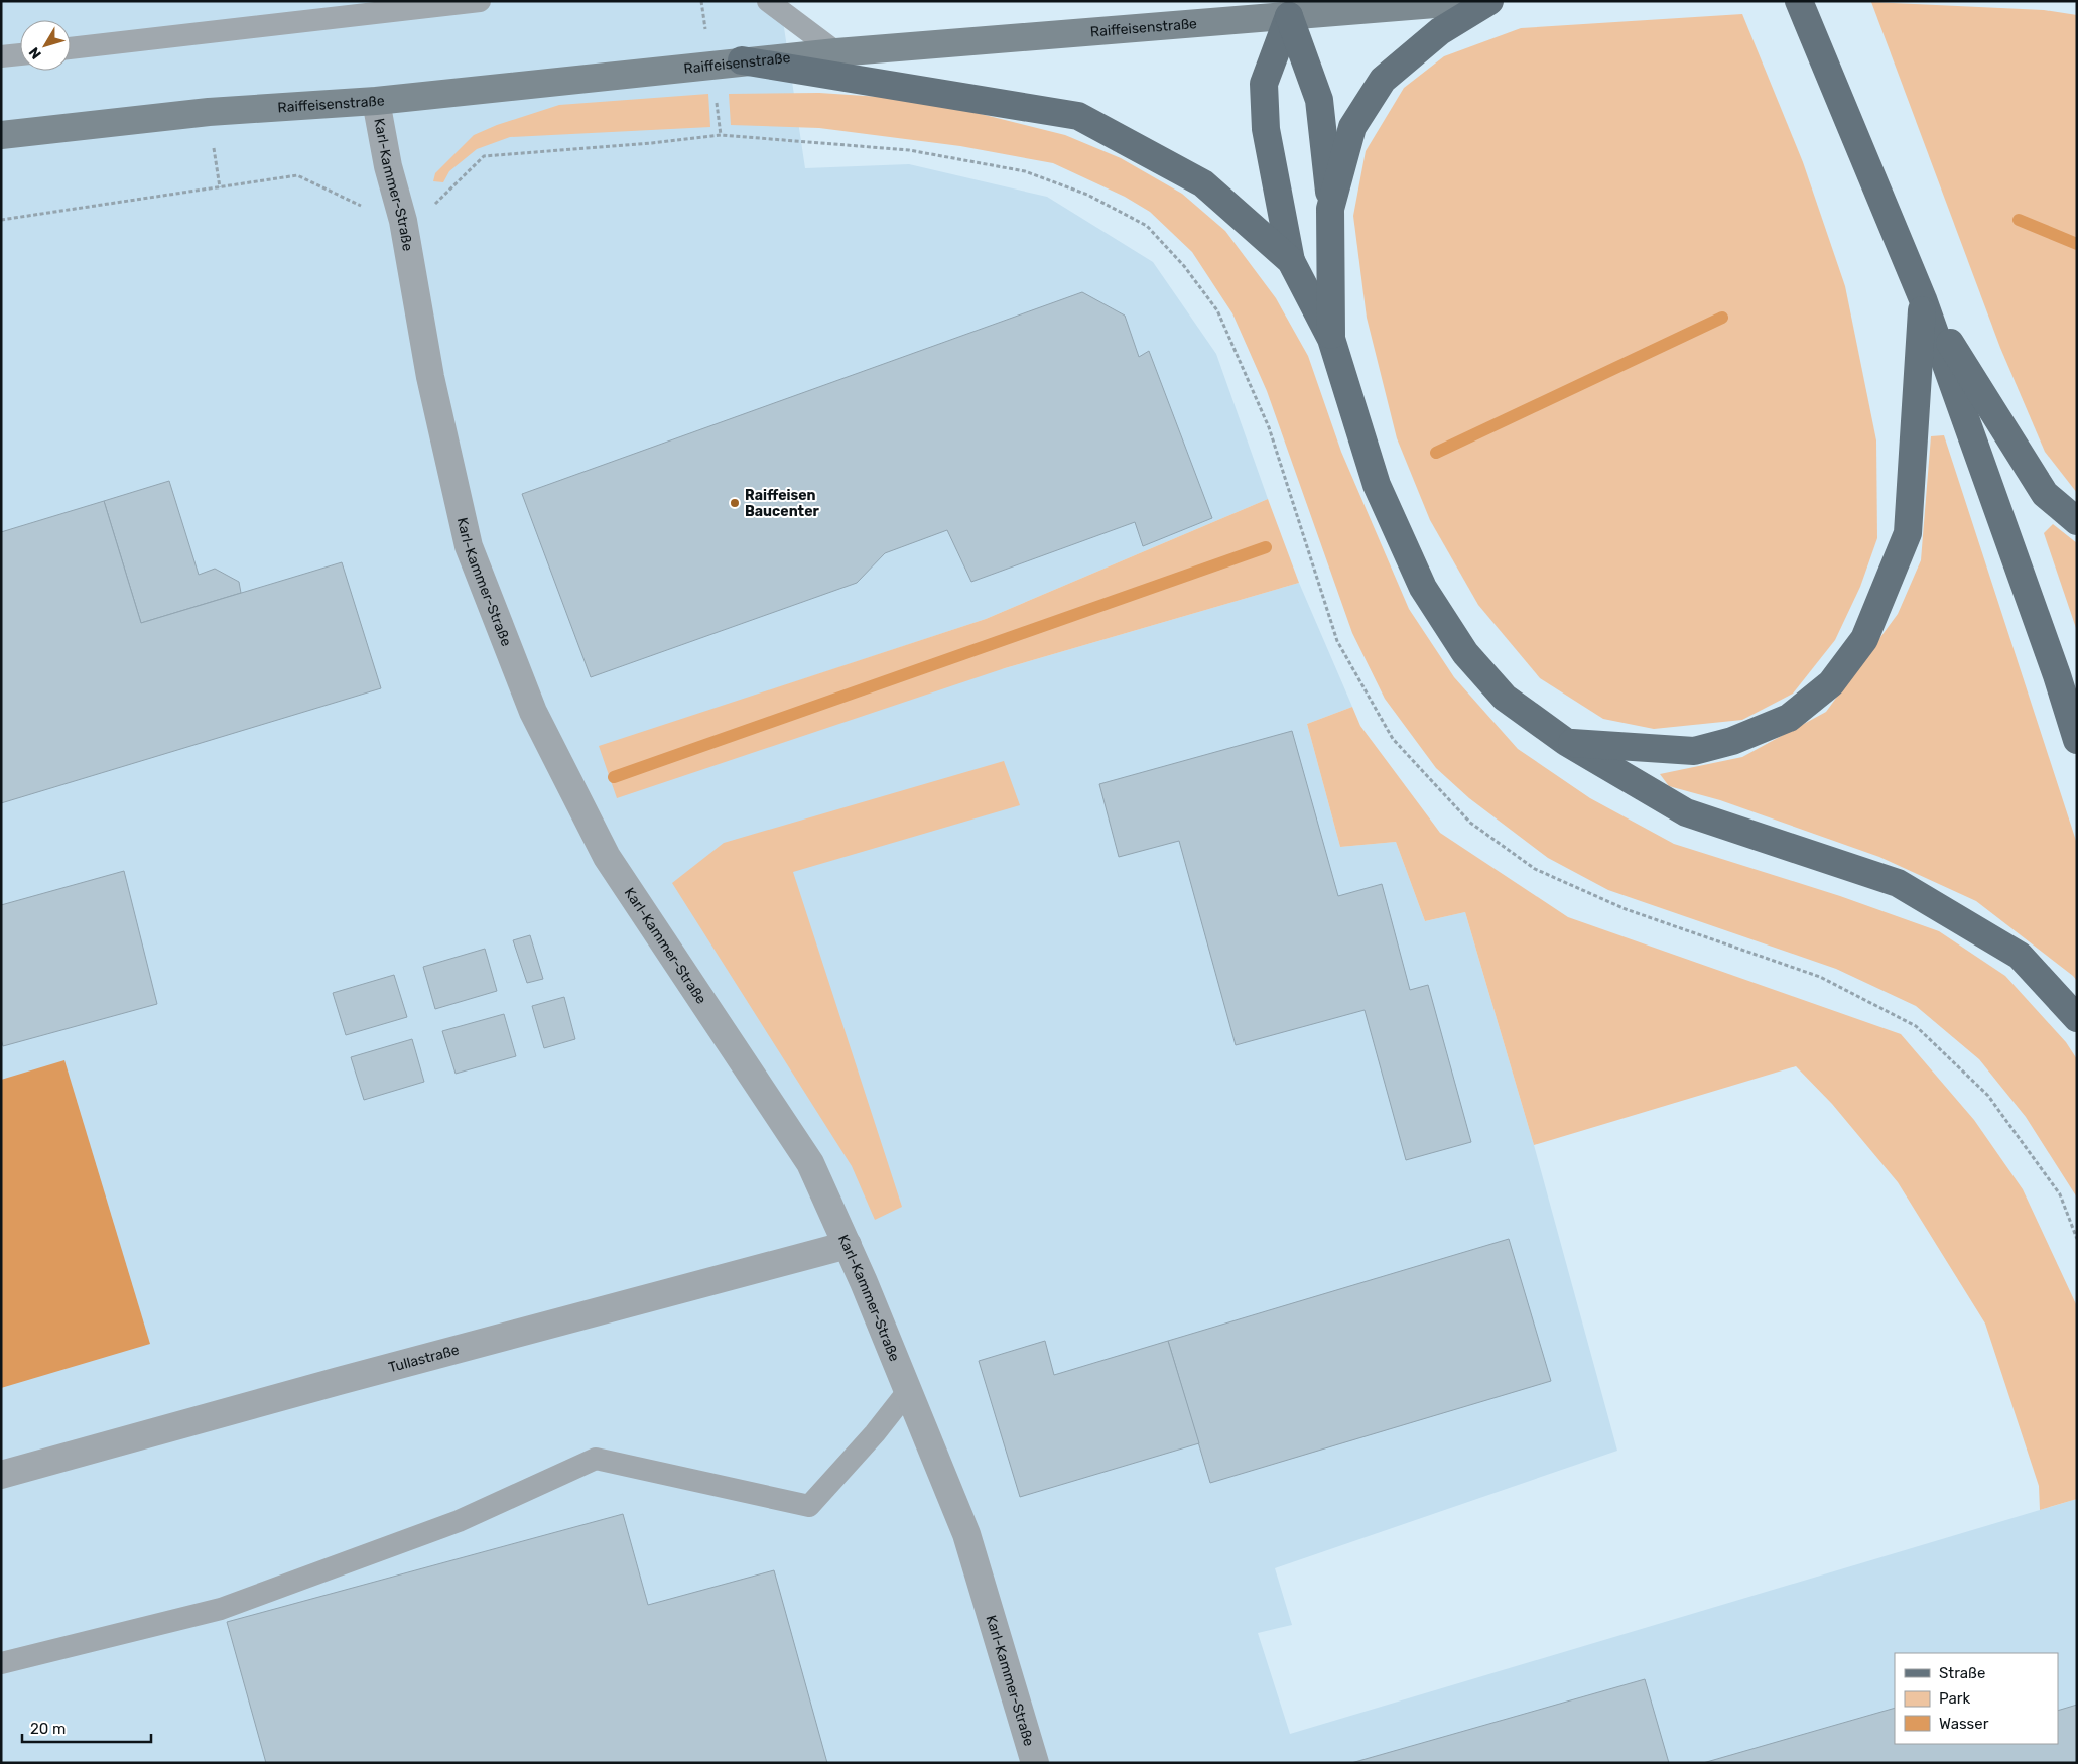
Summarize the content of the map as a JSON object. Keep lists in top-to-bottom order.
{
  "streets": {
    "street": ["Raiffeisenstraße", "Karl-Kammer-Straße", "Tullastraße"]
  },
  "crossings": [
    ["Raiffeisenstraße", "Karl-Kammer-Straße"],
    ["Karl-Kammer-Straße", "Tullastraße"]
  ],
  "places": ["Raiffeisen Baucenter"],
  "legend": ["Straße", "Park", "Wasser"],
  "scale_bar": "20 m",
  "north": "bottom left"
}
